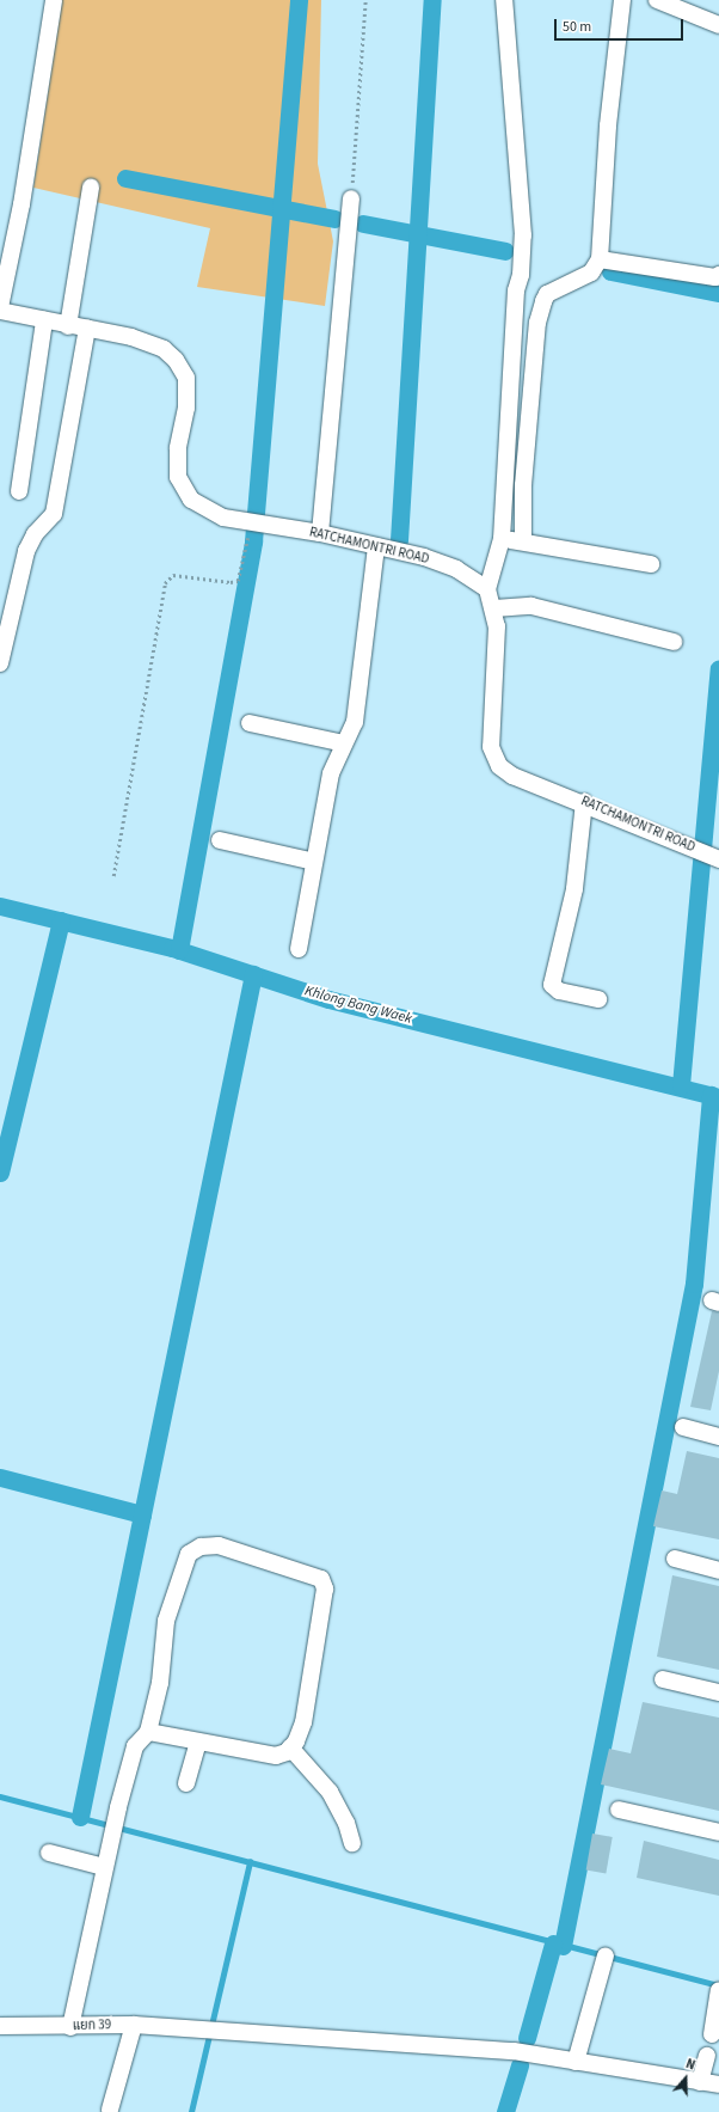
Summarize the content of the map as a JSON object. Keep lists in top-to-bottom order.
{
  "streets": {
    "street": ["RATCHAMONTRI ROAD", "แยก 39"]
  },
  "water": ["Khlong Bang Waek"],
  "scale_bar": "50 m",
  "north": "top"
}
